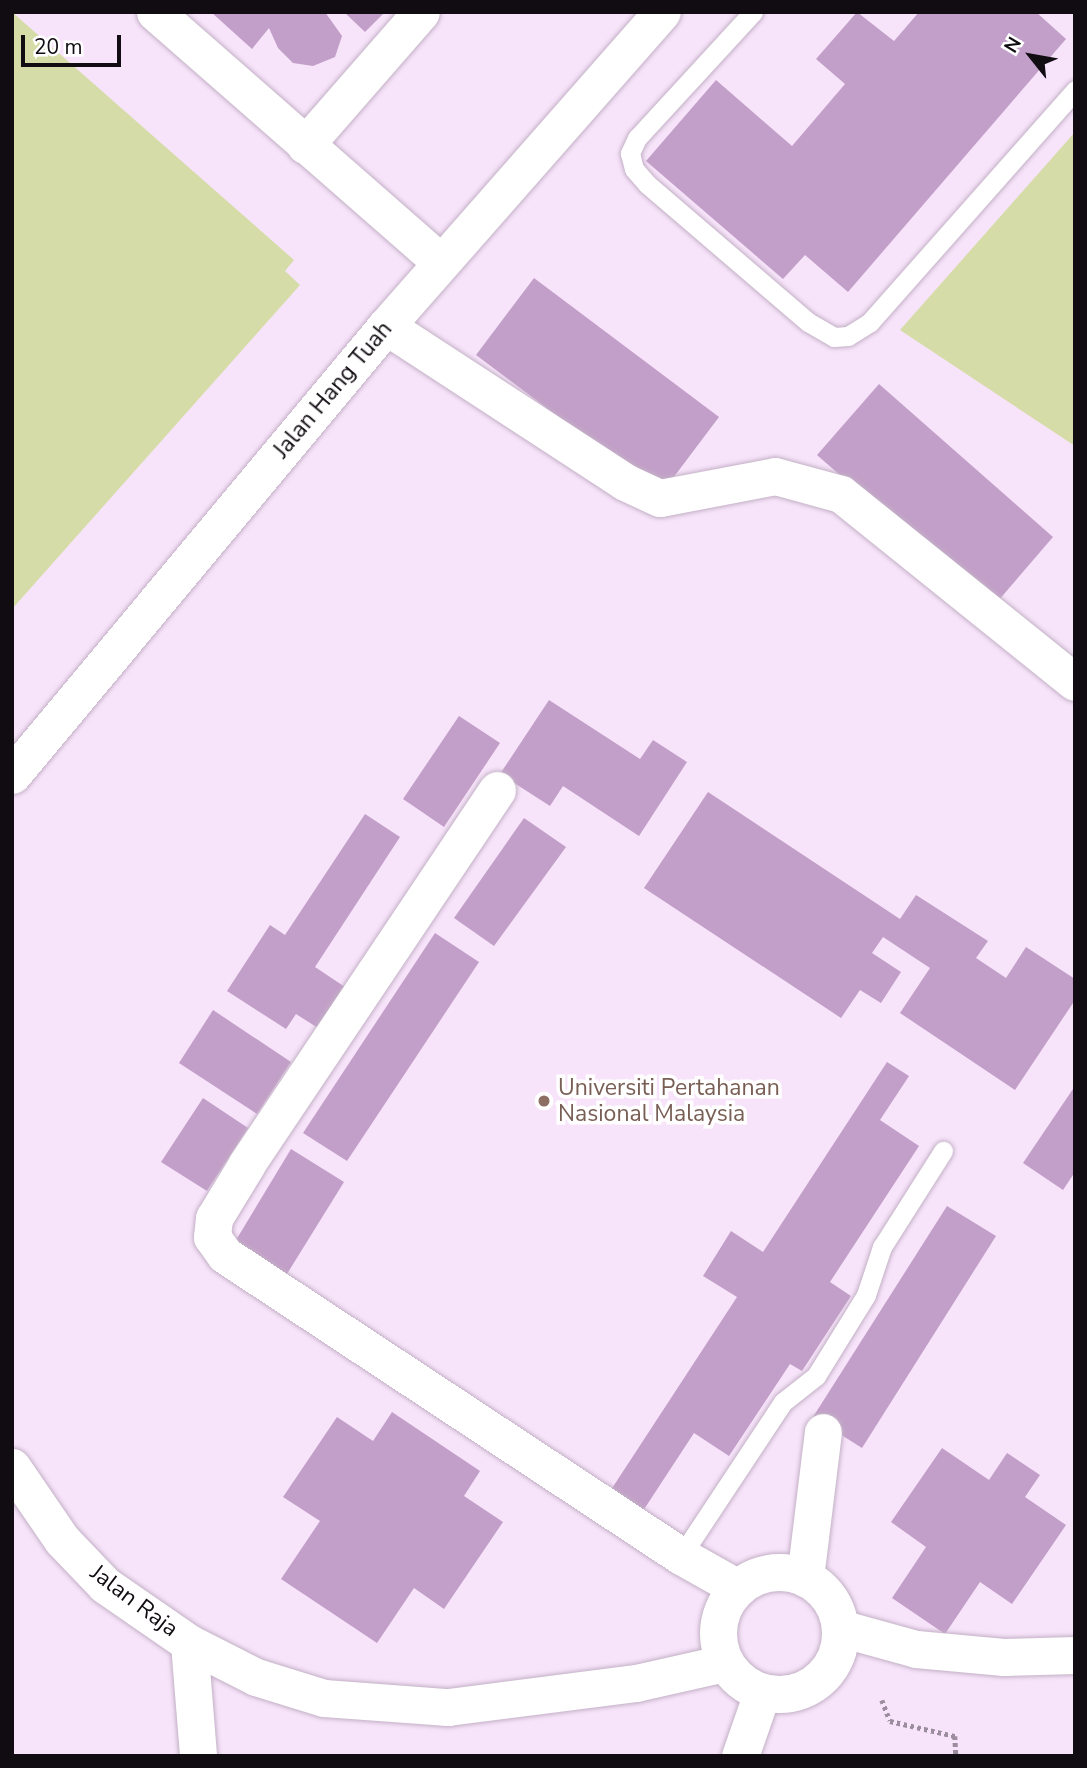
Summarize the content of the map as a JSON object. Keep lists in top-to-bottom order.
{
  "streets": {
    "street": ["Jalan Hang Tuah", "Jalan Raja"]
  },
  "places": ["Universiti Pertahanan Nasional Malaysia"],
  "scale_bar": "20 m",
  "north": "top left"
}
